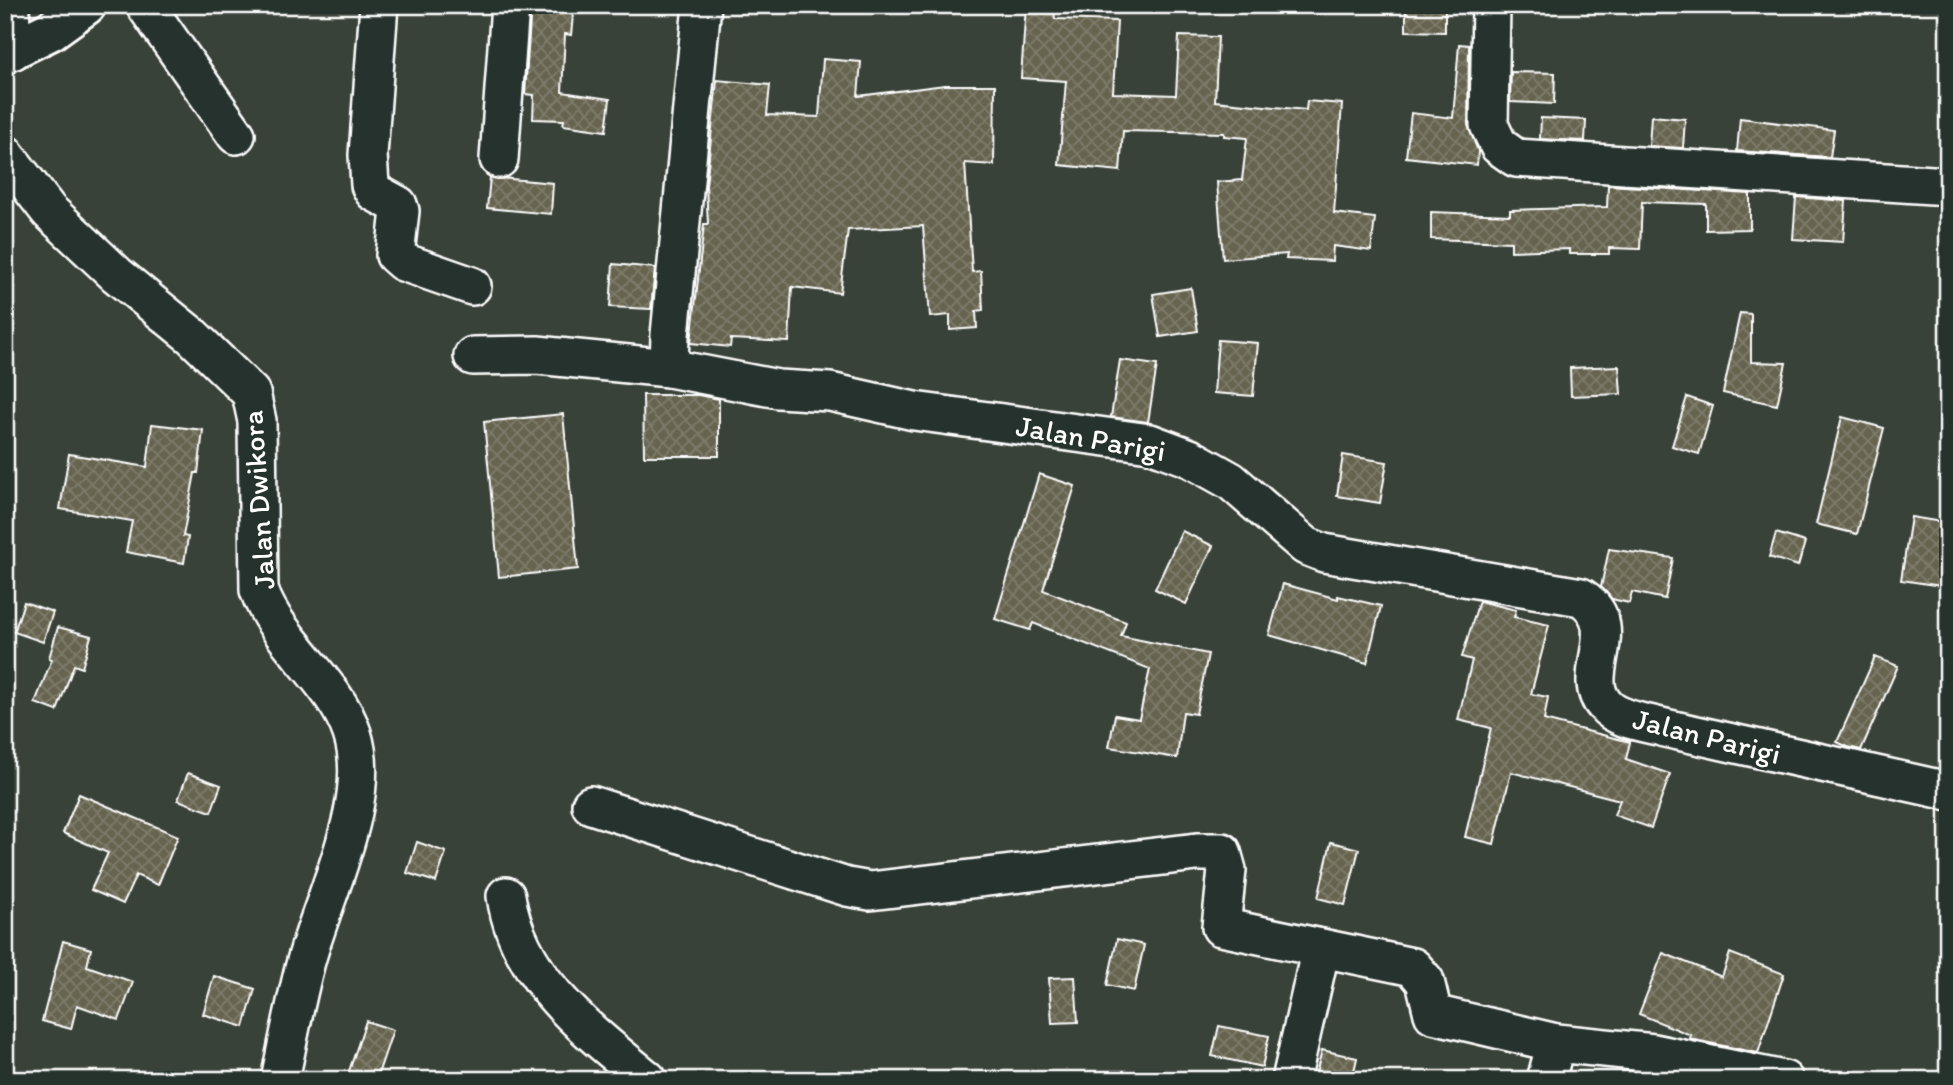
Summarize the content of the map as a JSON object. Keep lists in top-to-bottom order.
{
  "streets": {
    "street": ["Jalan Parigi", "Jalan Dwikora"]
  }
}
